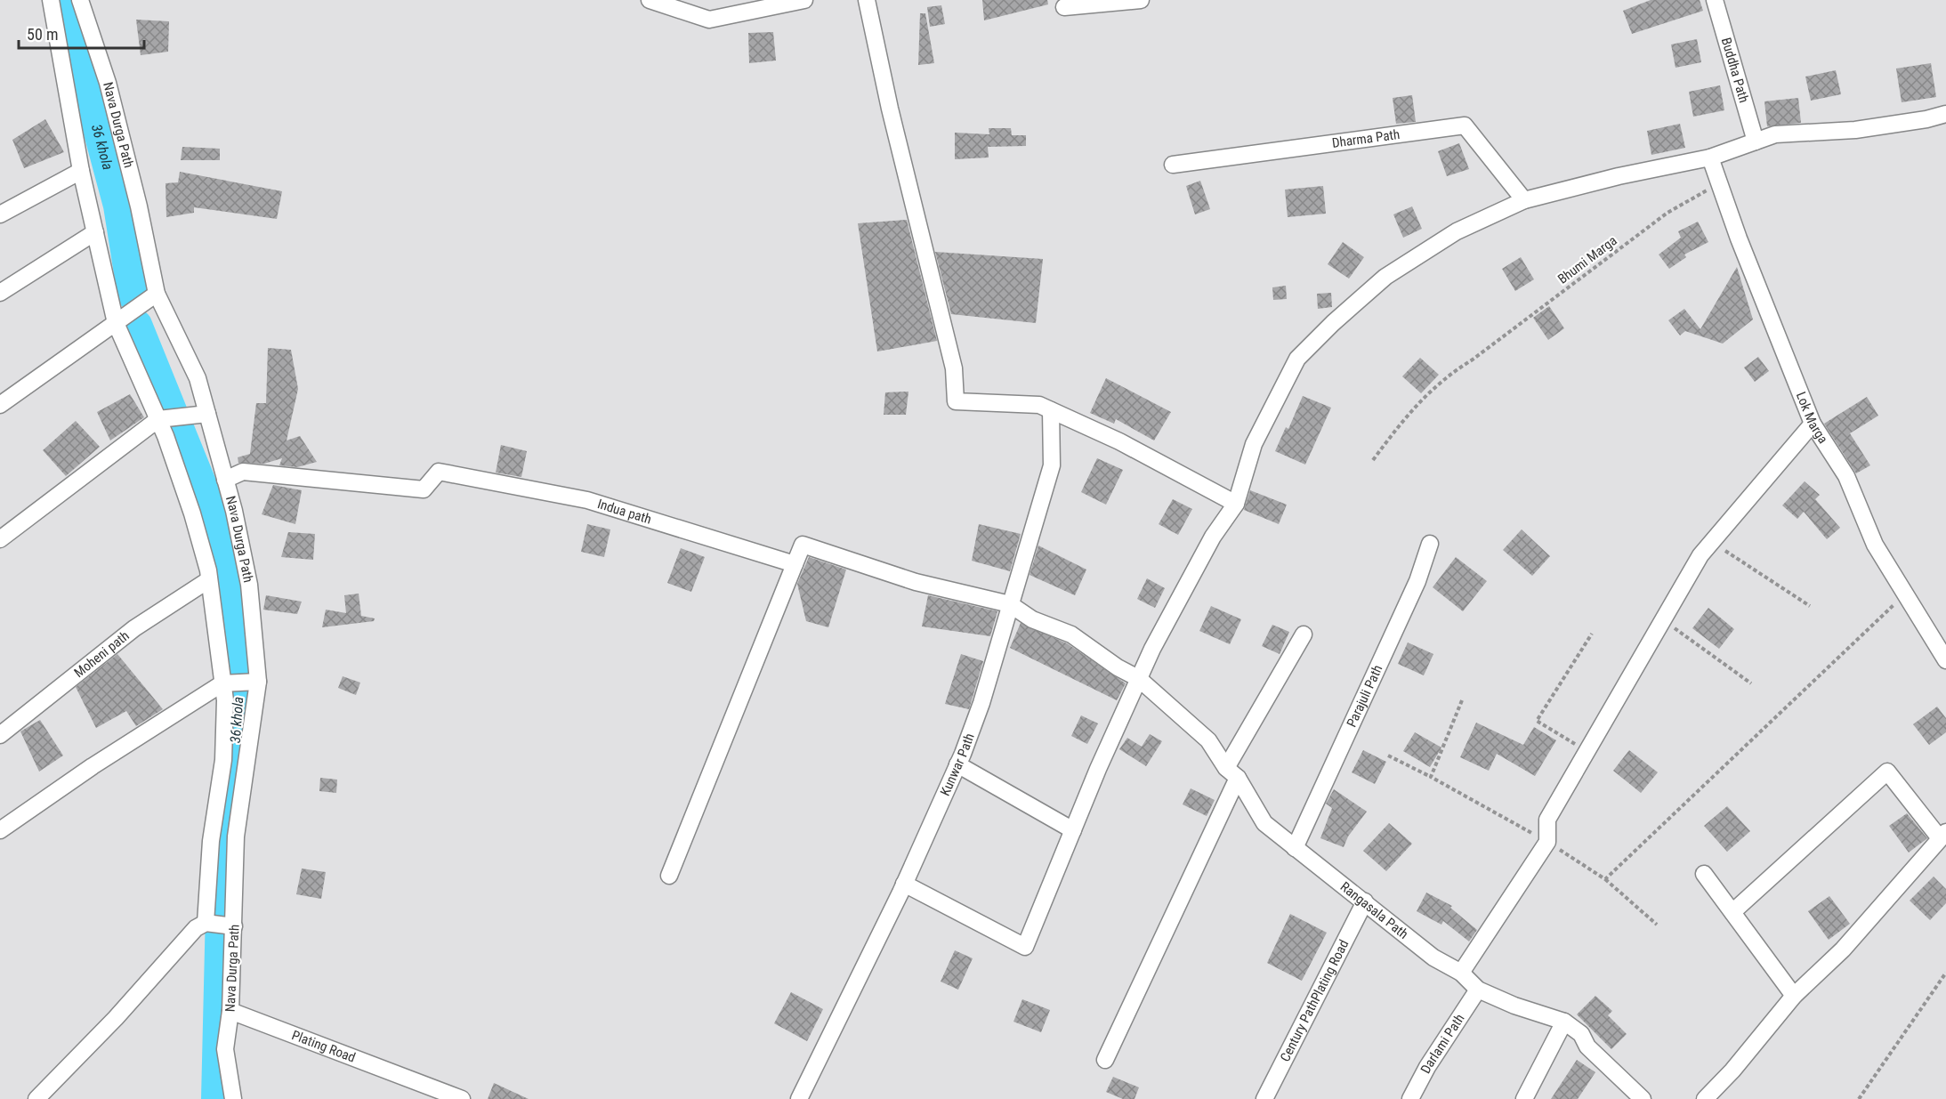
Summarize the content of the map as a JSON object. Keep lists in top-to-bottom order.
{
  "streets": {
    "street": [
      "Buddha Path",
      "Nava Durga Path",
      "Dharma Path",
      "Lok Marga",
      "Indua path",
      "Moheni path",
      "Parajuli Path",
      "Kunwar Path",
      "Rangasala Path",
      "Century PathPlating Road",
      "Darlami Path",
      "Plating Road"
    ],
    "path": ["Bhumi Marga"]
  },
  "crossings": [
    ["Nava Durga Path", "Indua path"],
    ["Nava Durga Path", "Plating Road"],
    ["Bhumi Marga", "Lok Marga"],
    ["Parajuli Path", "Rangasala Path"],
    ["Kunwar Path", "Rangasala Path"],
    ["Rangasala Path", "Century PathPlating Road"],
    ["Rangasala Path", "Darlami Path"]
  ],
  "water": ["36 khola"],
  "scale_bar": "50 m"
}
